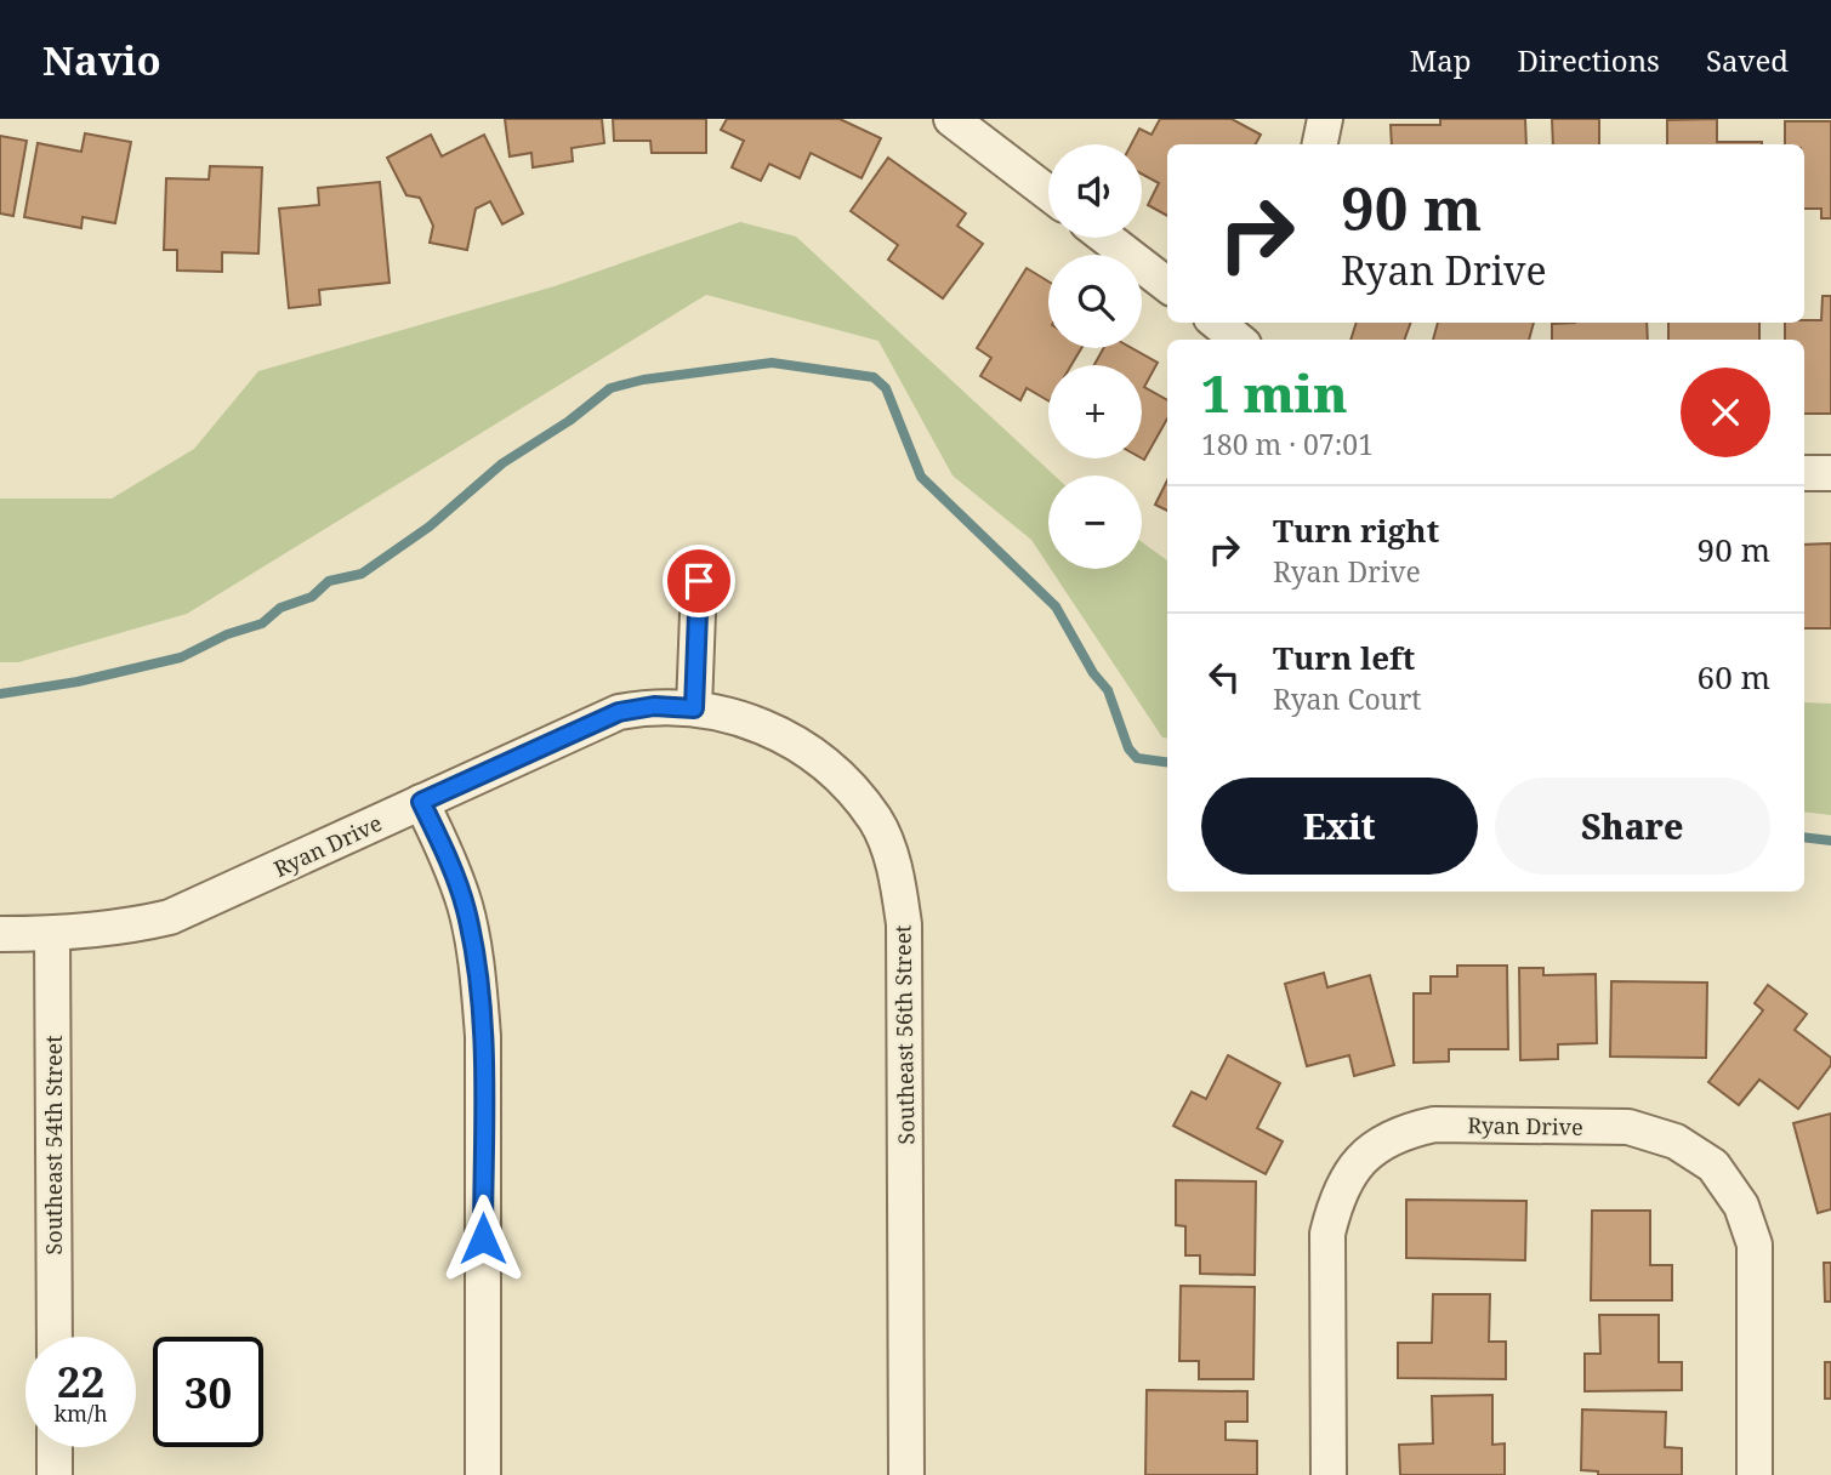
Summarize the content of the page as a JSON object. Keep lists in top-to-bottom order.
{
  "streets": {
    "street": ["Ryan Drive", "Southeast 56th Street", "Southeast 54th Street"]
  },
  "crossings": [
    ["Ryan Drive", "Southeast 56th Street"],
    ["Ryan Drive", "Southeast 54th Street"]
  ],
  "page": {
    "header": "Navio",
    "nav": ["Map", "Directions", "Saved"],
    "map_buttons": ["+", "−"],
    "turn": ["90 m", "Ryan Drive"],
    "heading": ["1 min", "180 m · 07:01"],
    "list": [
      {
        "name": "Turn right",
        "note": "Ryan Drive",
        "value": "90 m"
      },
      {
        "name": "Turn left",
        "note": "Ryan Court",
        "value": "60 m"
      }
    ],
    "buttons": ["Exit", "Share"],
    "speed": "22 km/h",
    "limit": "30"
  }
}
